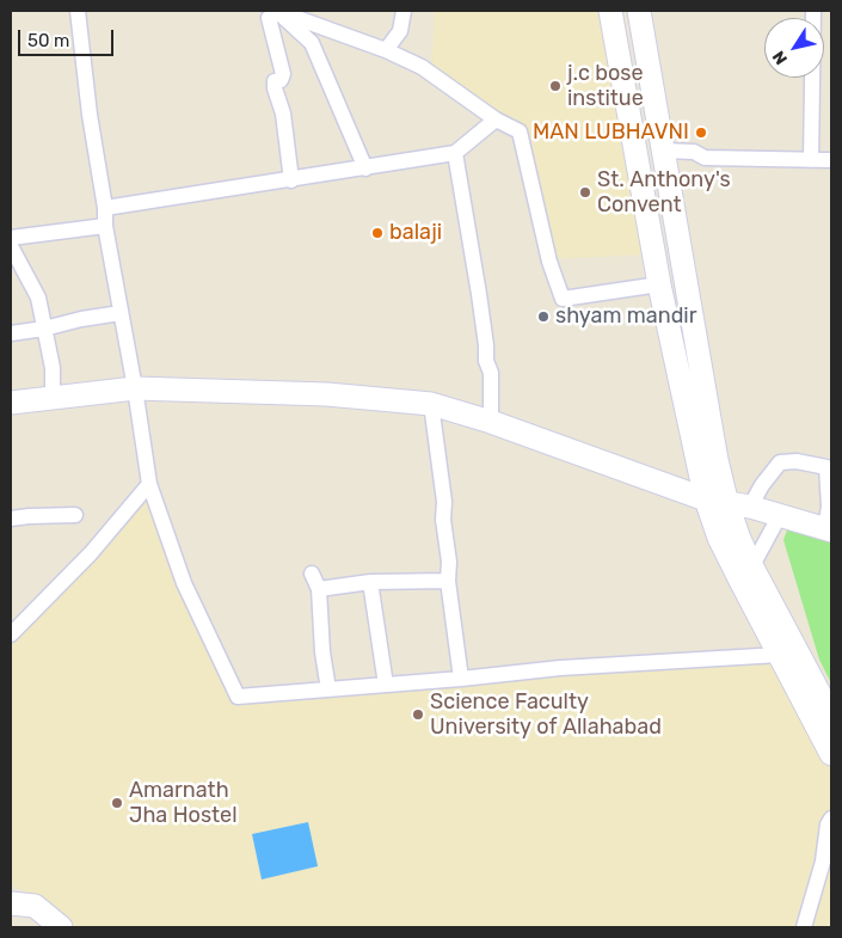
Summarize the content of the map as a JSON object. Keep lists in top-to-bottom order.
{
  "places": [
    "j.c bose institue",
    "MAN LUBHAVNI",
    "St. Anthony's Convent",
    "balaji",
    "shyam mandir",
    "Science Faculty University of Allahabad",
    "Amarnath Jha Hostel"
  ],
  "scale_bar": "50 m",
  "north": "bottom left"
}
